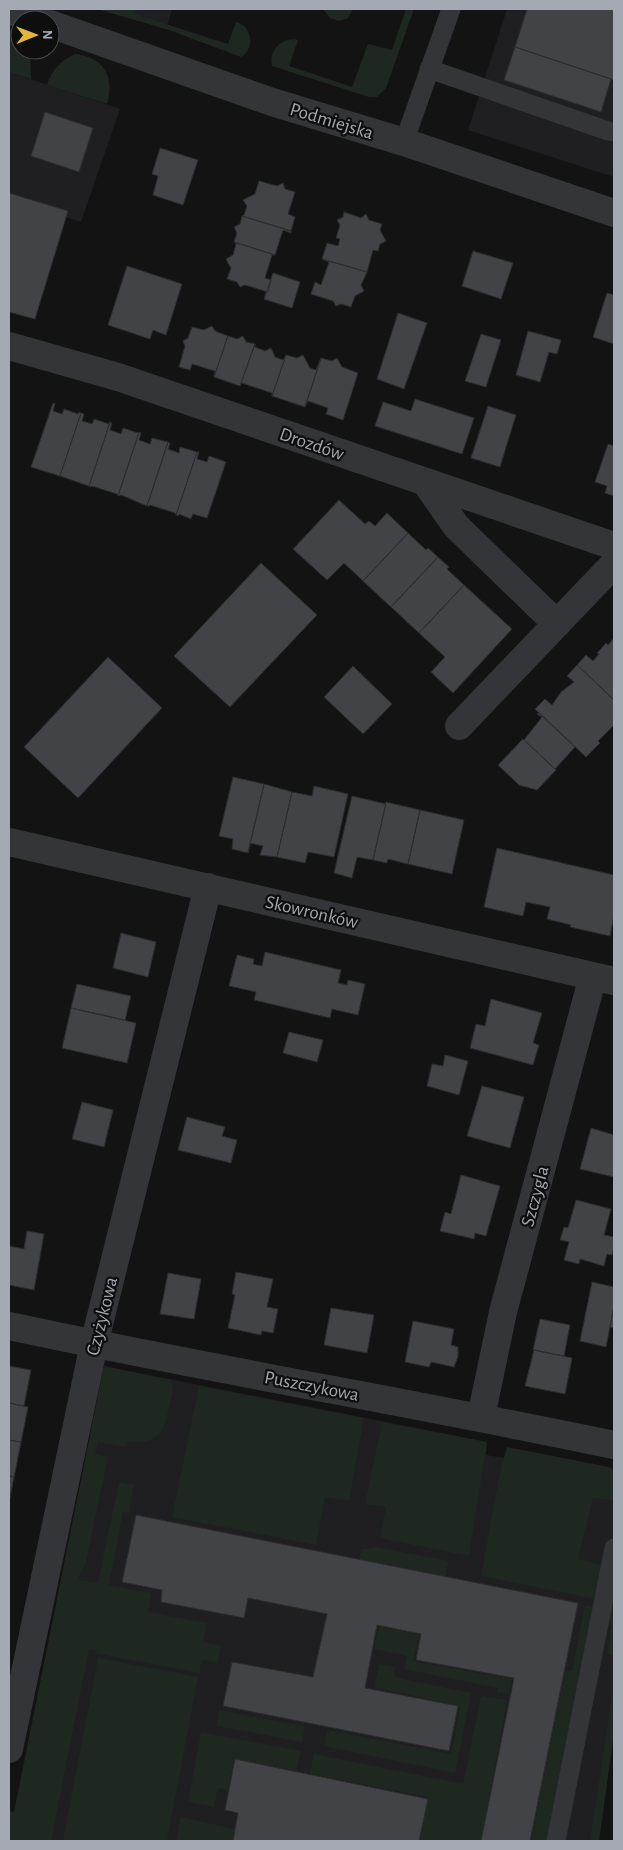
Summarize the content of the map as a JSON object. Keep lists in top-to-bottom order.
{
  "streets": {
    "street": [
      "Podmiejska",
      "Drozdów",
      "Skowronków",
      "Szczygla",
      "Czyżykowa",
      "Puszczykowa"
    ]
  },
  "crossings": [
    ["Skowronków", "Szczygla"],
    ["Skowronków", "Czyżykowa"],
    ["Szczygla", "Puszczykowa"],
    ["Czyżykowa", "Puszczykowa"]
  ],
  "north": "right"
}
